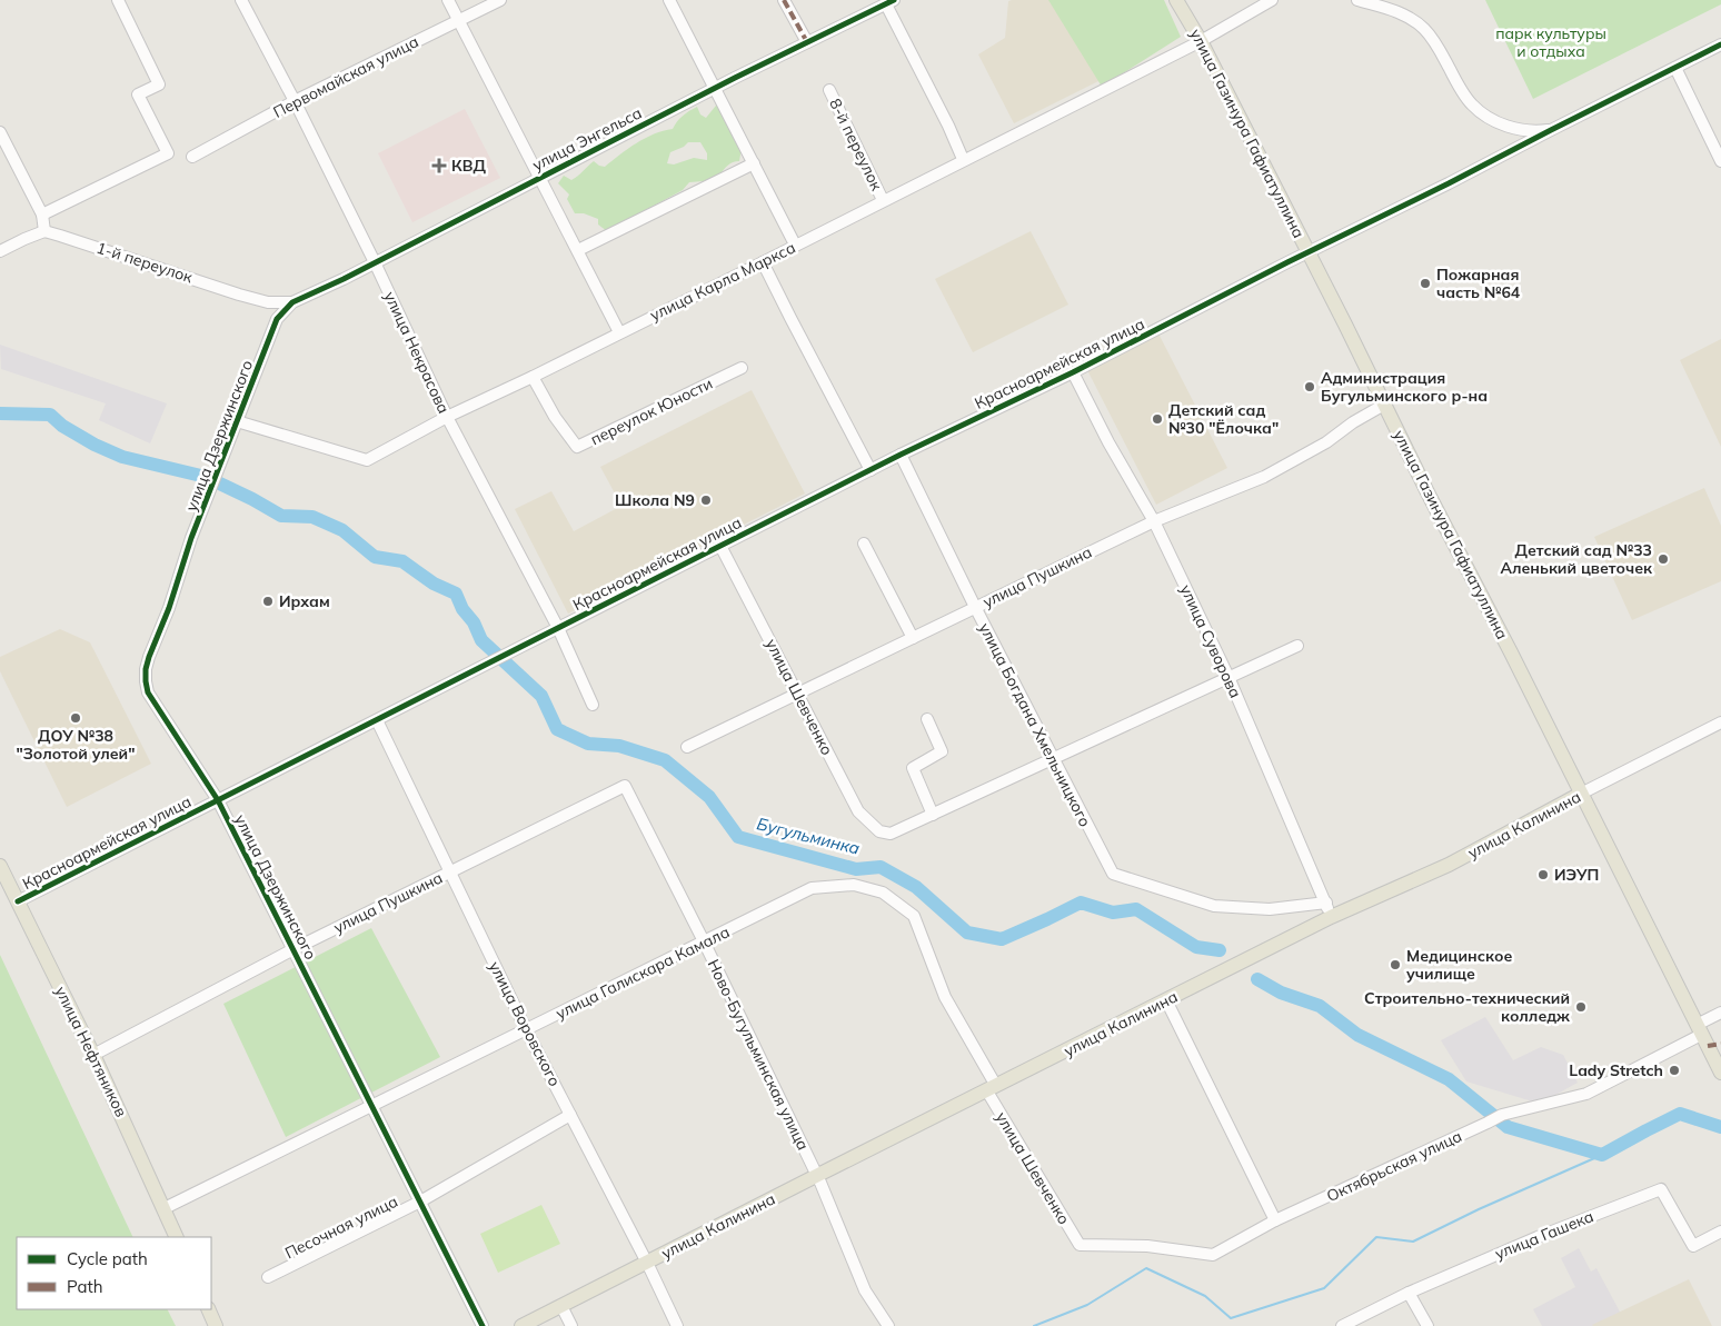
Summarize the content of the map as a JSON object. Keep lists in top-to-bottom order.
{
  "streets": {
    "main road": ["улица Газинура Гафиатуллина", "улица Калинина", "улица Нефтяников"],
    "street": [
      "Первомайская улица",
      "улица Энгельса",
      "8-й переулок",
      "1-й переулок",
      "улица Карла Маркса",
      "улица Некрасова",
      "Красноармейская улица",
      "переулок Юности",
      "улица Дзержинского",
      "улица Пушкина",
      "улица Суворова",
      "улица Шевченко",
      "улица Богдана Хмельницкого",
      "улица Галискара Камала",
      "улица Воровского",
      "Ново-Бугульминская улица",
      "Октябрьская улица",
      "Песочная улица",
      "улица Гашека"
    ]
  },
  "crossings": [
    ["Первомайская улица", "улица Некрасова"],
    ["улица Газинура Гафиатуллина", "улица Карла Маркса"],
    ["улица Газинура Гафиатуллина", "Красноармейская улица"],
    ["улица Газинура Гафиатуллина", "улица Пушкина"],
    ["улица Газинура Гафиатуллина", "улица Калинина"],
    ["улица Газинура Гафиатуллина", "Октябрьская улица"],
    ["улица Энгельса", "1-й переулок"],
    ["улица Энгельса", "улица Некрасова"],
    ["улица Энгельса", "улица Дзержинского"],
    ["8-й переулок", "улица Карла Маркса"],
    ["1-й переулок", "улица Дзержинского"],
    ["улица Карла Маркса", "улица Некрасова"],
    ["улица Карла Маркса", "переулок Юности"],
    ["улица Карла Маркса", "улица Дзержинского"],
    ["улица Некрасова", "Красноармейская улица"],
    ["Красноармейская улица", "улица Дзержинского"],
    ["Красноармейская улица", "улица Суворова"],
    ["Красноармейская улица", "улица Шевченко"],
    ["Красноармейская улица", "улица Богдана Хмельницкого"],
    ["Красноармейская улица", "улица Воровского"],
    ["Красноармейская улица", "улица Нефтяников"],
    ["улица Дзержинского", "улица Пушкина"],
    ["улица Дзержинского", "улица Галискара Камала"],
    ["улица Дзержинского", "Песочная улица"],
    ["улица Пушкина", "улица Суворова"],
    ["улица Пушкина", "улица Шевченко"],
    ["улица Пушкина", "улица Богдана Хмельницкого"],
    ["улица Пушкина", "улица Воровского"],
    ["улица Пушкина", "улица Нефтяников"],
    ["улица Пушкина", "Ново-Бугульминская улица"],
    ["улица Суворова", "улица Богдана Хмельницкого"],
    ["улица Суворова", "улица Калинина"],
    ["улица Шевченко", "улица Калинина"],
    ["улица Шевченко", "улица Галискара Камала"],
    ["улица Шевченко", "Октябрьская улица"],
    ["улица Калинина", "улица Воровского"],
    ["улица Калинина", "Ново-Бугульминская улица"],
    ["улица Галискара Камала", "улица Воровского"],
    ["улица Галискара Камала", "улица Нефтяников"],
    ["улица Галискара Камала", "Ново-Бугульминская улица"],
    ["улица Воровского", "Песочная улица"]
  ],
  "water": ["Бугульминка"],
  "parks": ["парк культуры и отдыха"],
  "places": {
    "health": ["КВД"],
    "other": [
      "Пожарная часть №64",
      "Администрация Бугульминского р-на",
      "Детский сад №30 \"Ёлочка\"",
      "Школа N9",
      "Детский сад №33 Аленький цветочек",
      "Ирхам",
      "ДОУ №38 \"Золотой улей\"",
      "ИЭУП",
      "Медицинское училище",
      "Строительно-технический колледж",
      "Lady Stretch"
    ]
  },
  "legend": ["Cycle path", "Path"]
}
